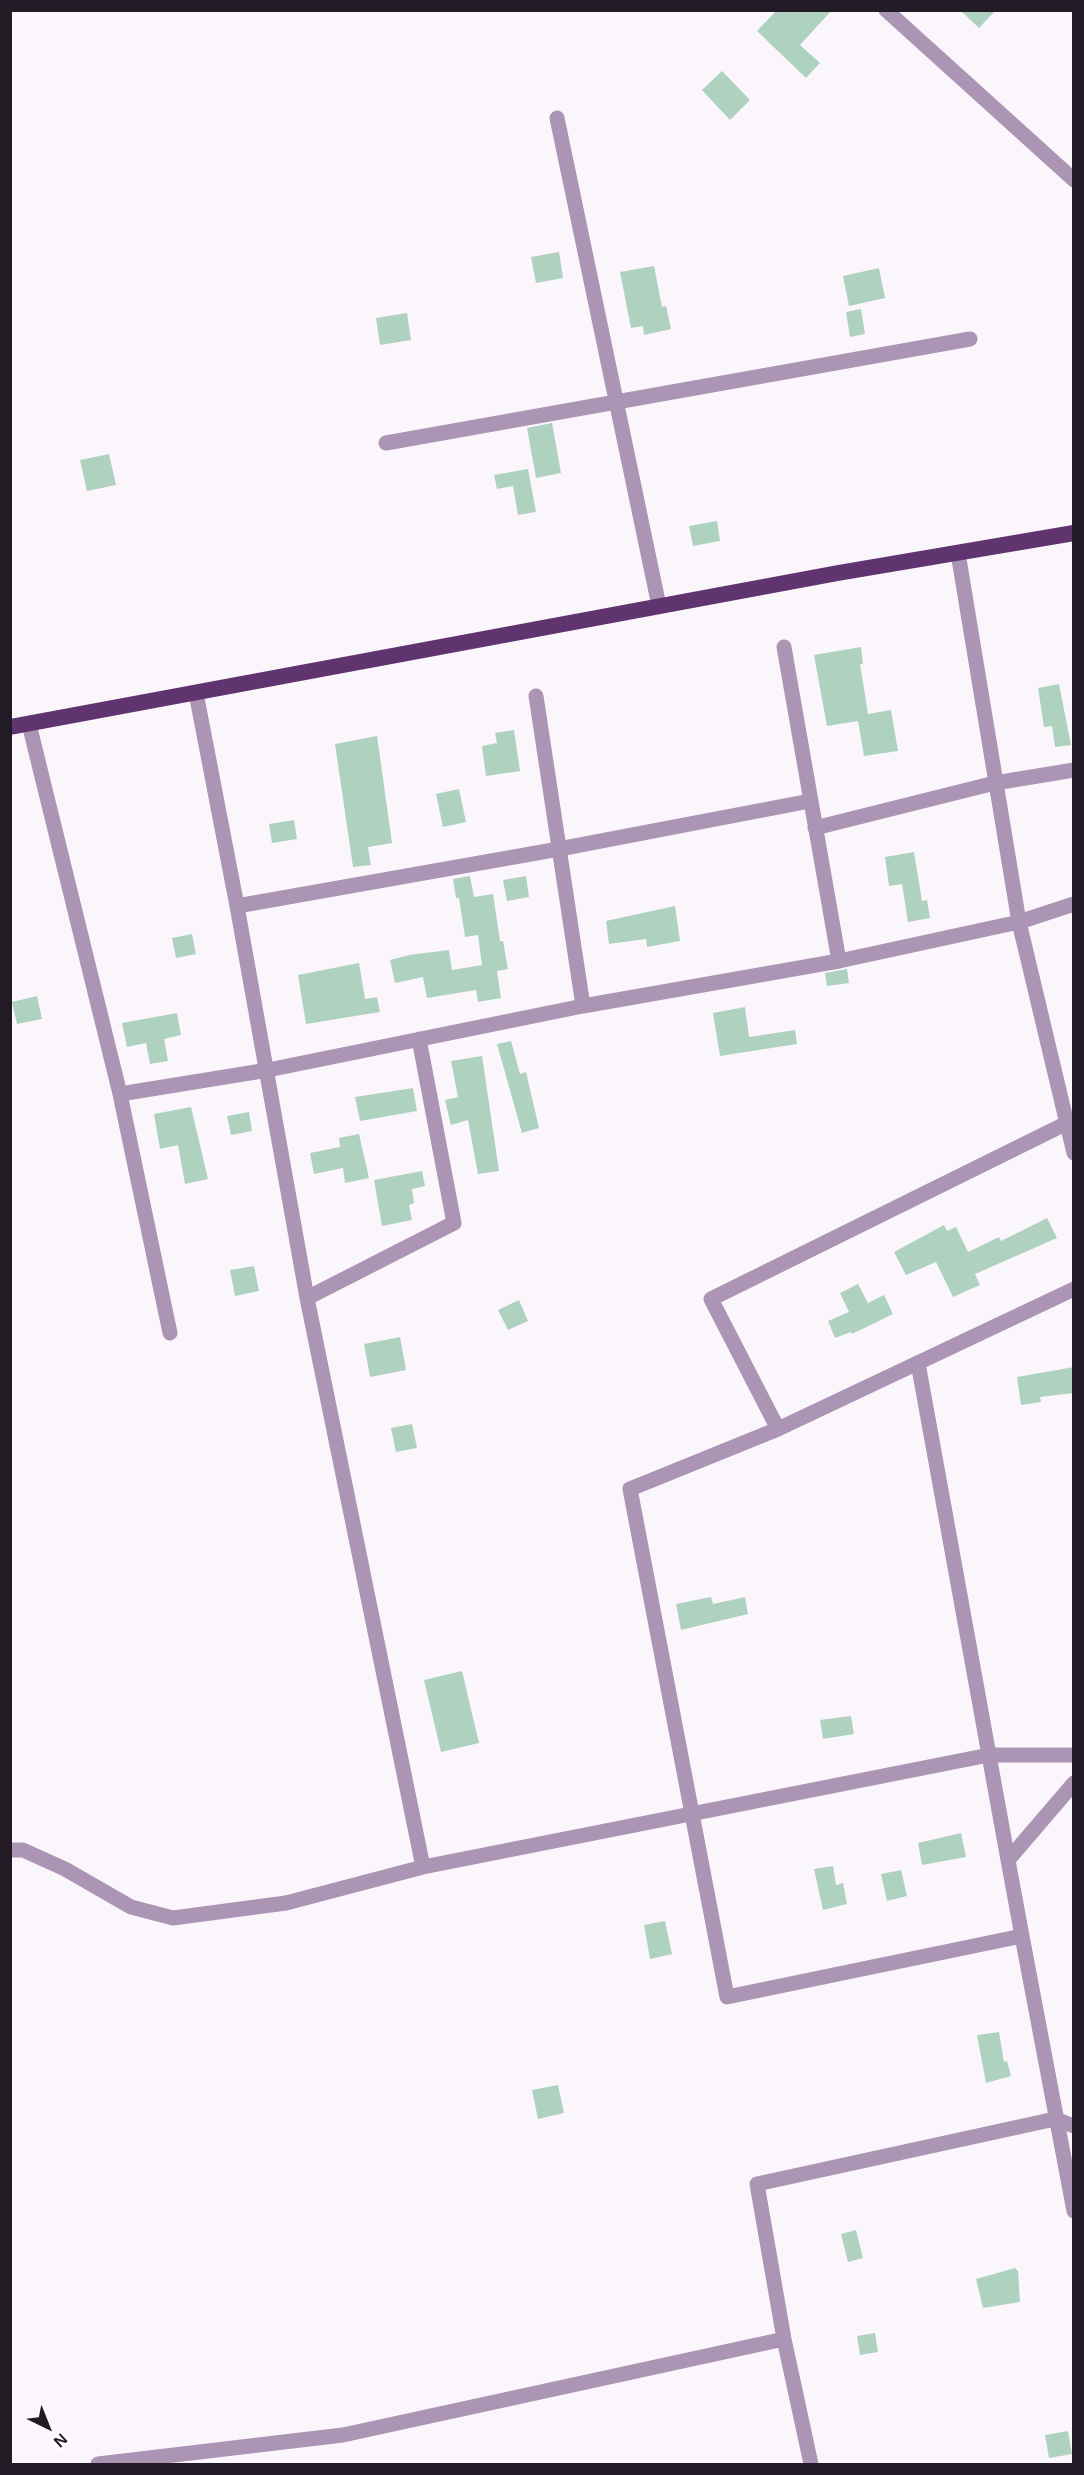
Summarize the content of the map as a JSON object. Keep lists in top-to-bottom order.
{
  "north": "bottom right"
}
